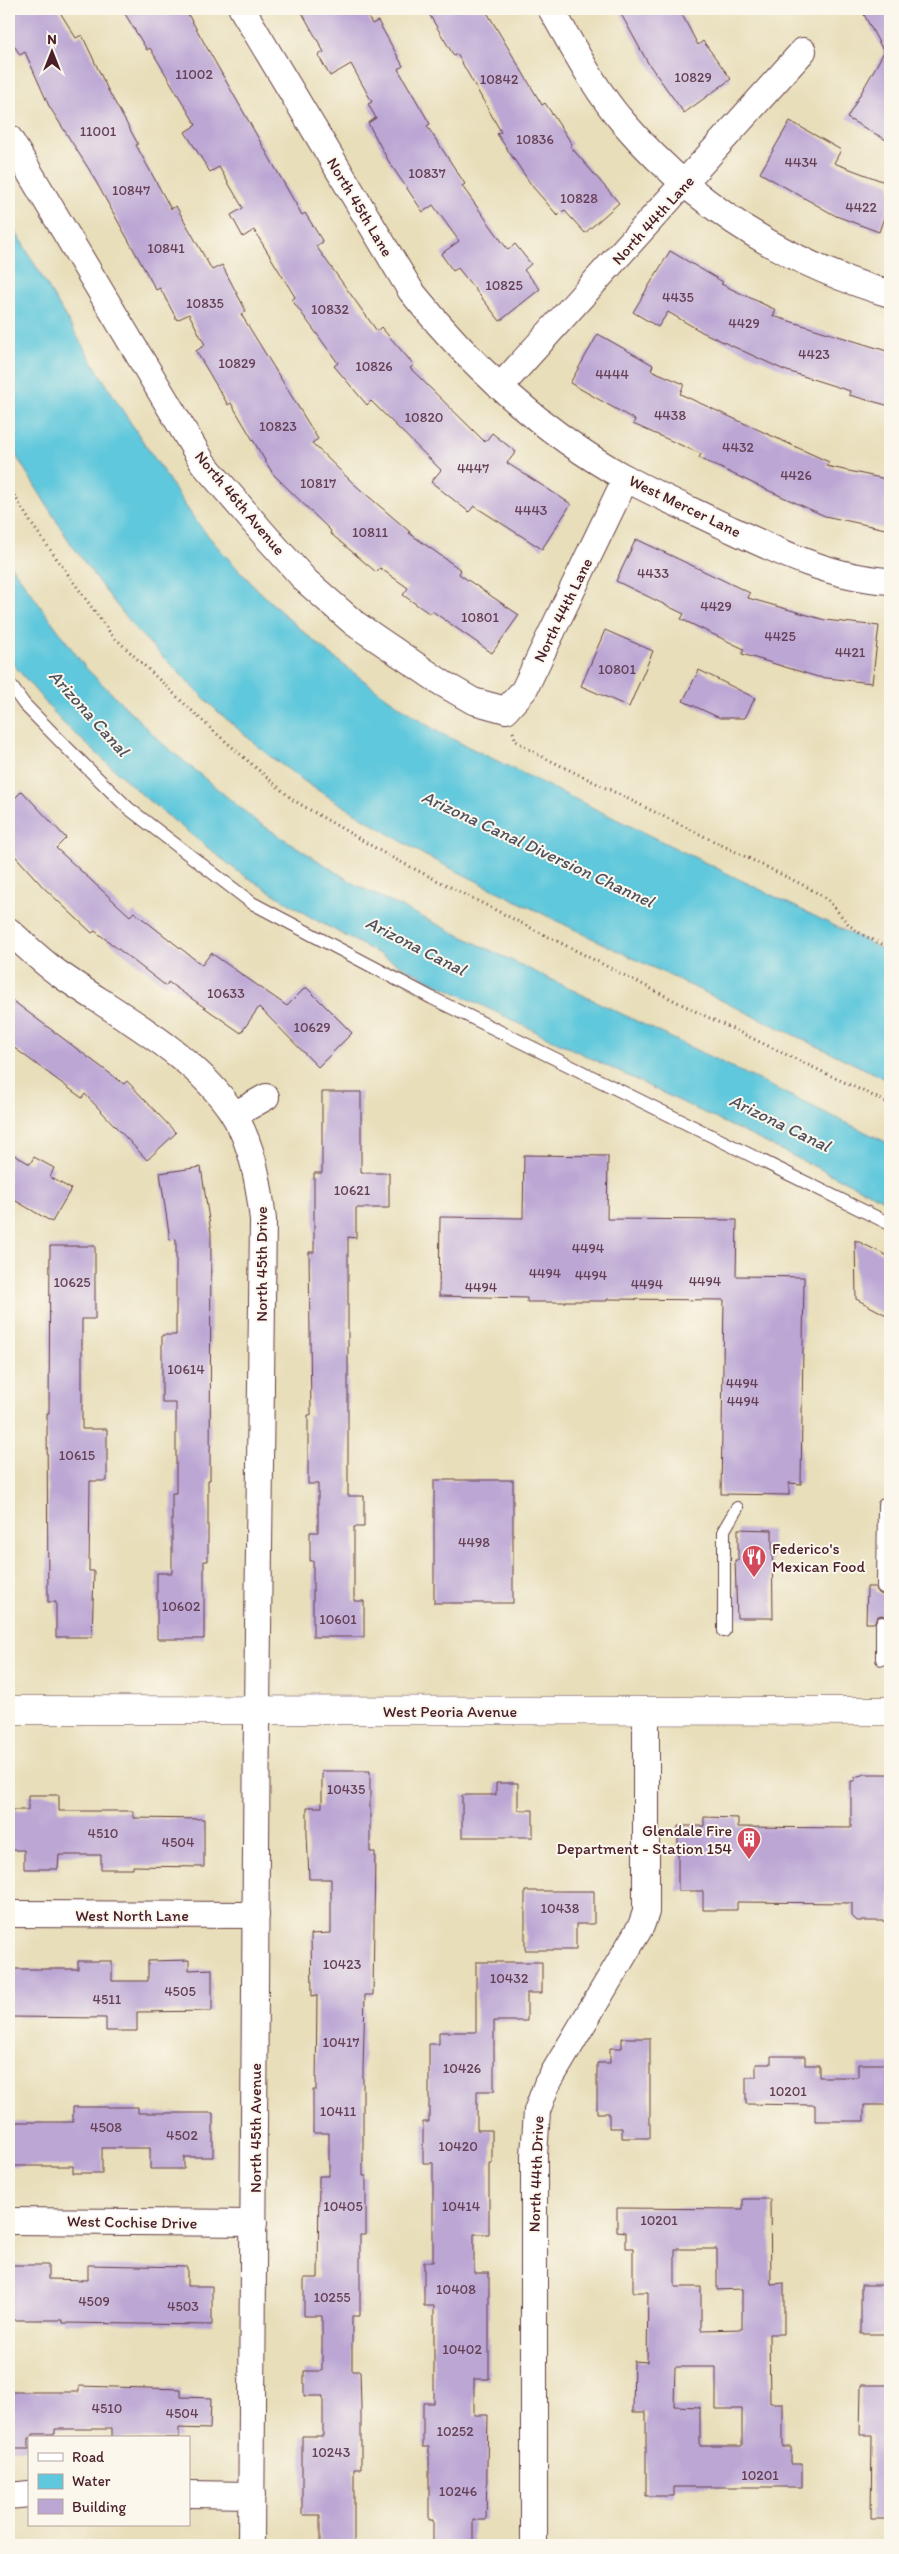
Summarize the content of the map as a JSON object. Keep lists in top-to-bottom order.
{
  "streets": {
    "main road": ["West Peoria Avenue"],
    "street": [
      "North 45th Lane",
      "North 44th Lane",
      "North 46th Avenue",
      "West Mercer Lane",
      "North 45th Drive",
      "West North Lane",
      "North 45th Avenue",
      "North 44th Drive",
      "West Cochise Drive"
    ]
  },
  "crossings": [
    ["North 45th Lane", "North 44th Lane"],
    ["North 45th Lane", "West Mercer Lane"],
    ["North 44th Lane", "North 46th Avenue"],
    ["North 44th Lane", "West Mercer Lane"],
    ["North 45th Drive", "West Peoria Avenue"],
    ["North 45th Drive", "North 45th Avenue"],
    ["West Peoria Avenue", "North 45th Avenue"],
    ["West Peoria Avenue", "North 44th Drive"],
    ["West North Lane", "North 45th Avenue"],
    ["North 45th Avenue", "West Cochise Drive"]
  ],
  "water": ["Arizona Canal", "Arizona Canal Diversion Channel"],
  "places": {
    "restaurant": ["Federico's Mexican Food"],
    "building": ["Glendale Fire Department - Station 154"]
  },
  "house_numbers": [
    "11002",
    "10829",
    "10842",
    "11001",
    "10836",
    "4434",
    "10837",
    "10847",
    "10828",
    "4422",
    "10841",
    "10825",
    "4435",
    "10835",
    "10832",
    "4429",
    "4423",
    "10829",
    "10826",
    "4444",
    "4438",
    "10820",
    "10823",
    "4432",
    "4447",
    "4426",
    "10817",
    "4443",
    "10811",
    "4433",
    "4429",
    "10801",
    "4425",
    "4421",
    "10801",
    "10633",
    "10629",
    "10621",
    "4494",
    "4494",
    "4494",
    "4494",
    "10625",
    "4494",
    "4494",
    "10614",
    "4494",
    "4494",
    "10615",
    "4498",
    "10602",
    "10601",
    "10435",
    "4510",
    "4504",
    "10438",
    "10423",
    "10432",
    "4505",
    "4511",
    "10417",
    "10426",
    "10201",
    "10411",
    "4508",
    "4502",
    "10420",
    "10405",
    "10414",
    "10201",
    "10408",
    "10255",
    "4509",
    "4503",
    "10402",
    "4510",
    "4504",
    "10252",
    "10243",
    "10201",
    "10246"
  ],
  "legend": ["Road", "Water", "Building"],
  "north": "top"
}
